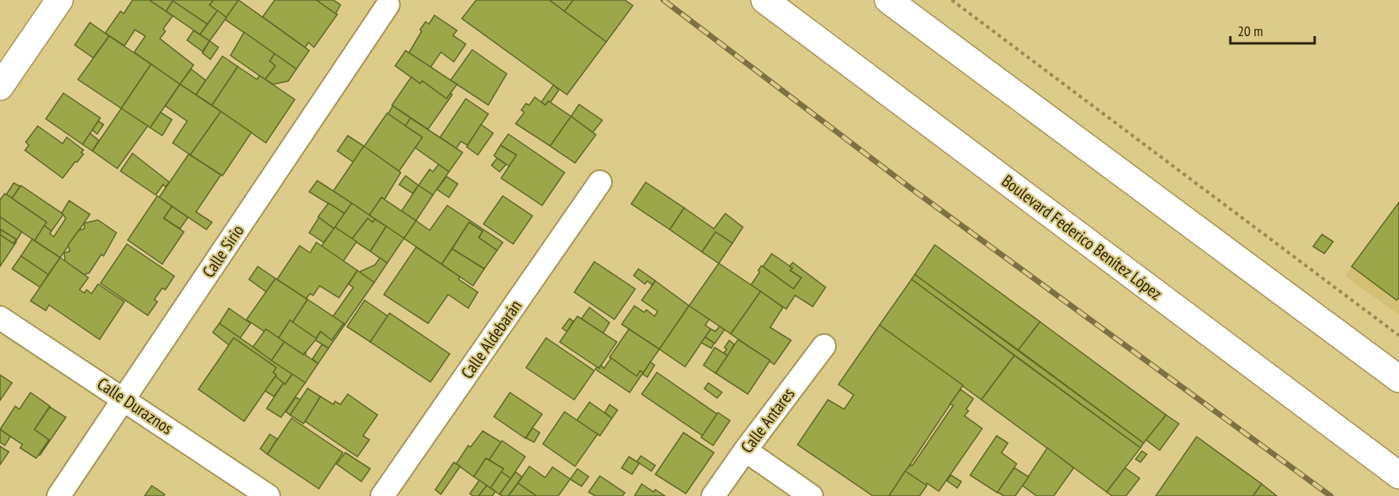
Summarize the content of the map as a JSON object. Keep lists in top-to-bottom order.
{
  "streets": {
    "main road": ["Boulevard Federico Benítez López"],
    "street": [
      "Calle Sirio",
      "Calle Aldebarán",
      "Calle Duraznos",
      "Calle Antares"
    ]
  },
  "crossings": [
    ["Calle Sirio", "Calle Duraznos"]
  ],
  "scale_bar": "20 m"
}
